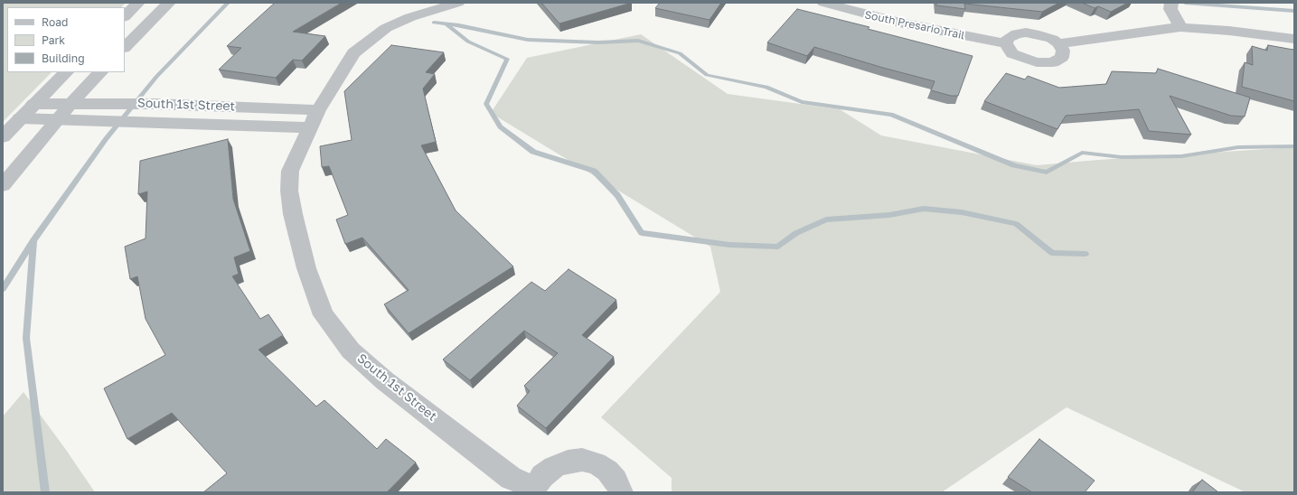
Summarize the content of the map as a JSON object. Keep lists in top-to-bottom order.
{
  "streets": {
    "street": ["South Presario Trail", "South 1st Street"]
  },
  "legend": ["Road", "Park", "Building"]
}
